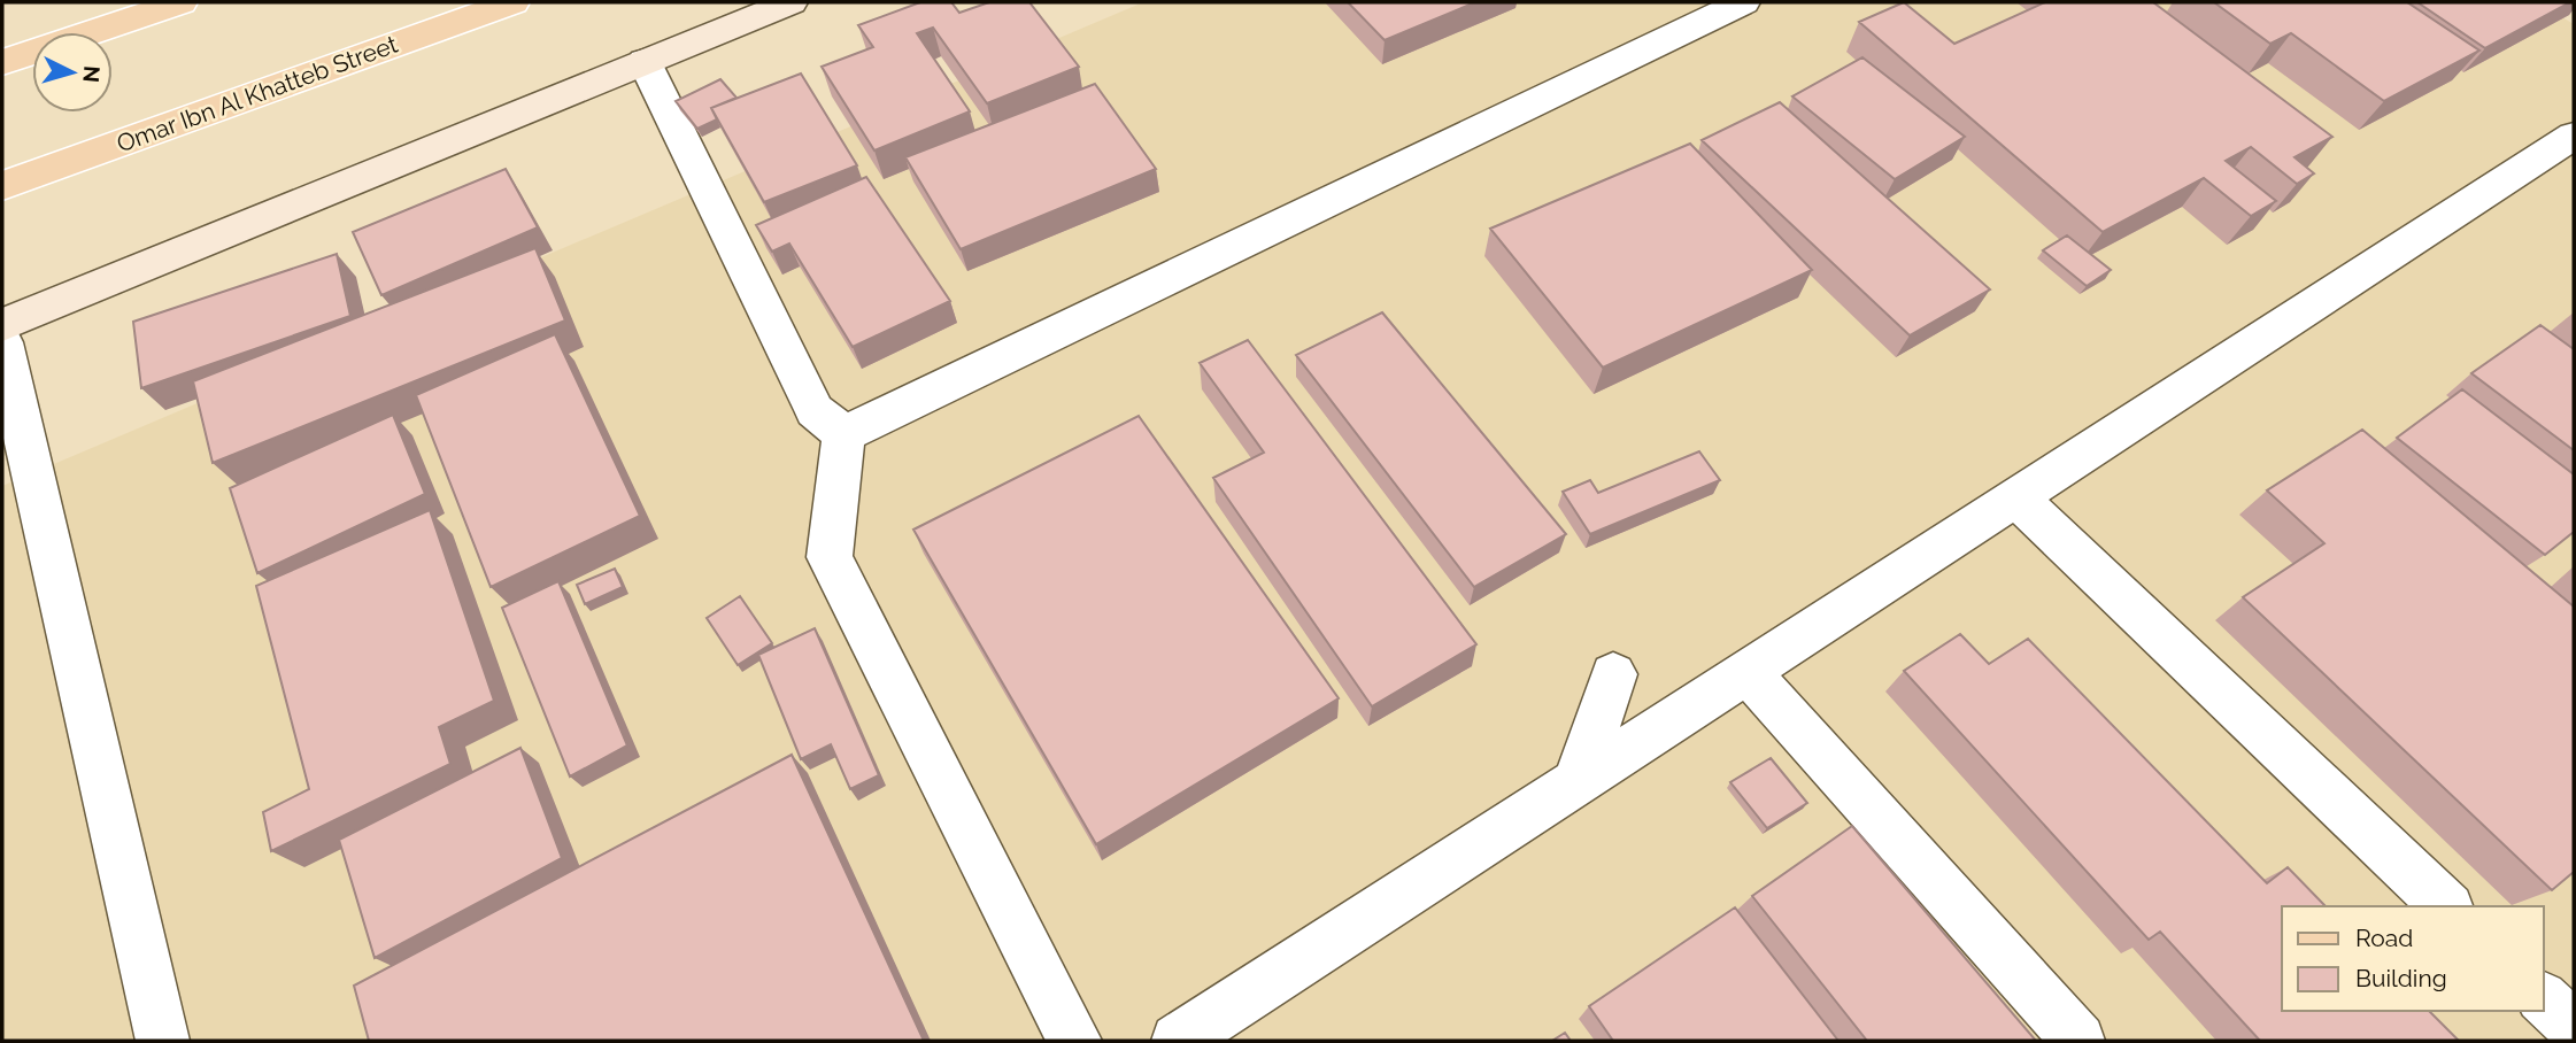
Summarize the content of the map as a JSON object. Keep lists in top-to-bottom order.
{
  "streets": {
    "main road": ["Omar Ibn Al Khatteb Street"]
  },
  "legend": ["Road", "Building"],
  "north": "right"
}
